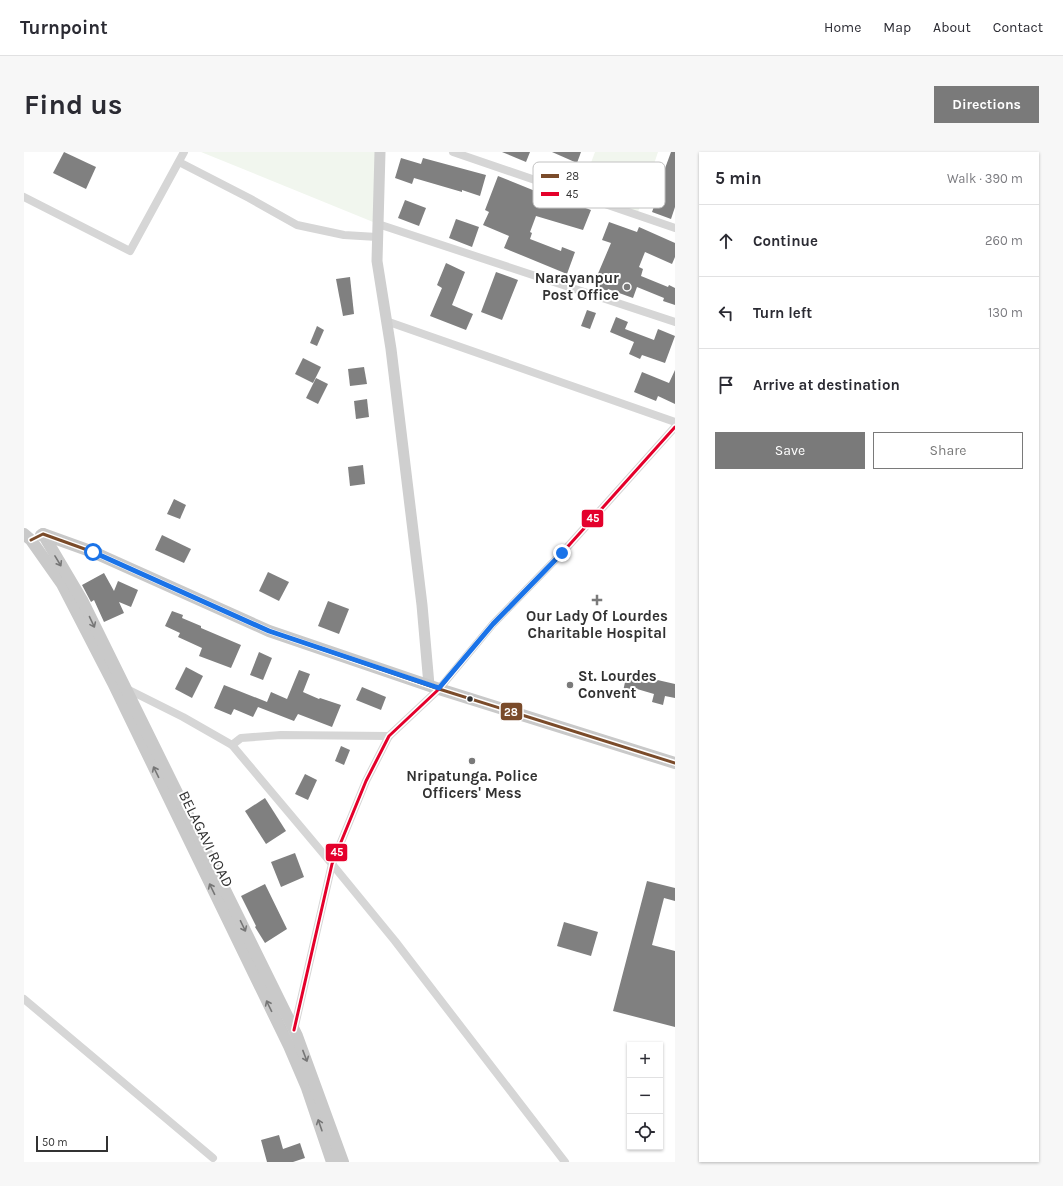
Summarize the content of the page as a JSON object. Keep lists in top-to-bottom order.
{
  "streets": {
    "main road": ["BELAGAVI ROAD"]
  },
  "places": {
    "other": ["Narayanpur Post Office", "St. Lourdes Convent", "Nripatunga. Police Officers' Mess"],
    "health": ["Our Lady Of Lourdes Charitable Hospital"]
  },
  "lines": ["transit line 45", "transit line 28"],
  "legend": ["28", "45"],
  "scale_bar": "50 m",
  "page": {
    "header": "Turnpoint",
    "nav": [
      "Home",
      "Map",
      "About",
      "Contact"
    ],
    "buttons": [
      "Directions",
      ["Save", "Share"]
    ],
    "title": "Find us",
    "heading": ["5 min", "Walk · 390 m"],
    "list": [
      ["Continue", "260 m"],
      ["Turn left", "130 m"],
      "Arrive at destination"
    ],
    "map_buttons": ["+", "−"],
    "scale": "50 m"
  }
}
